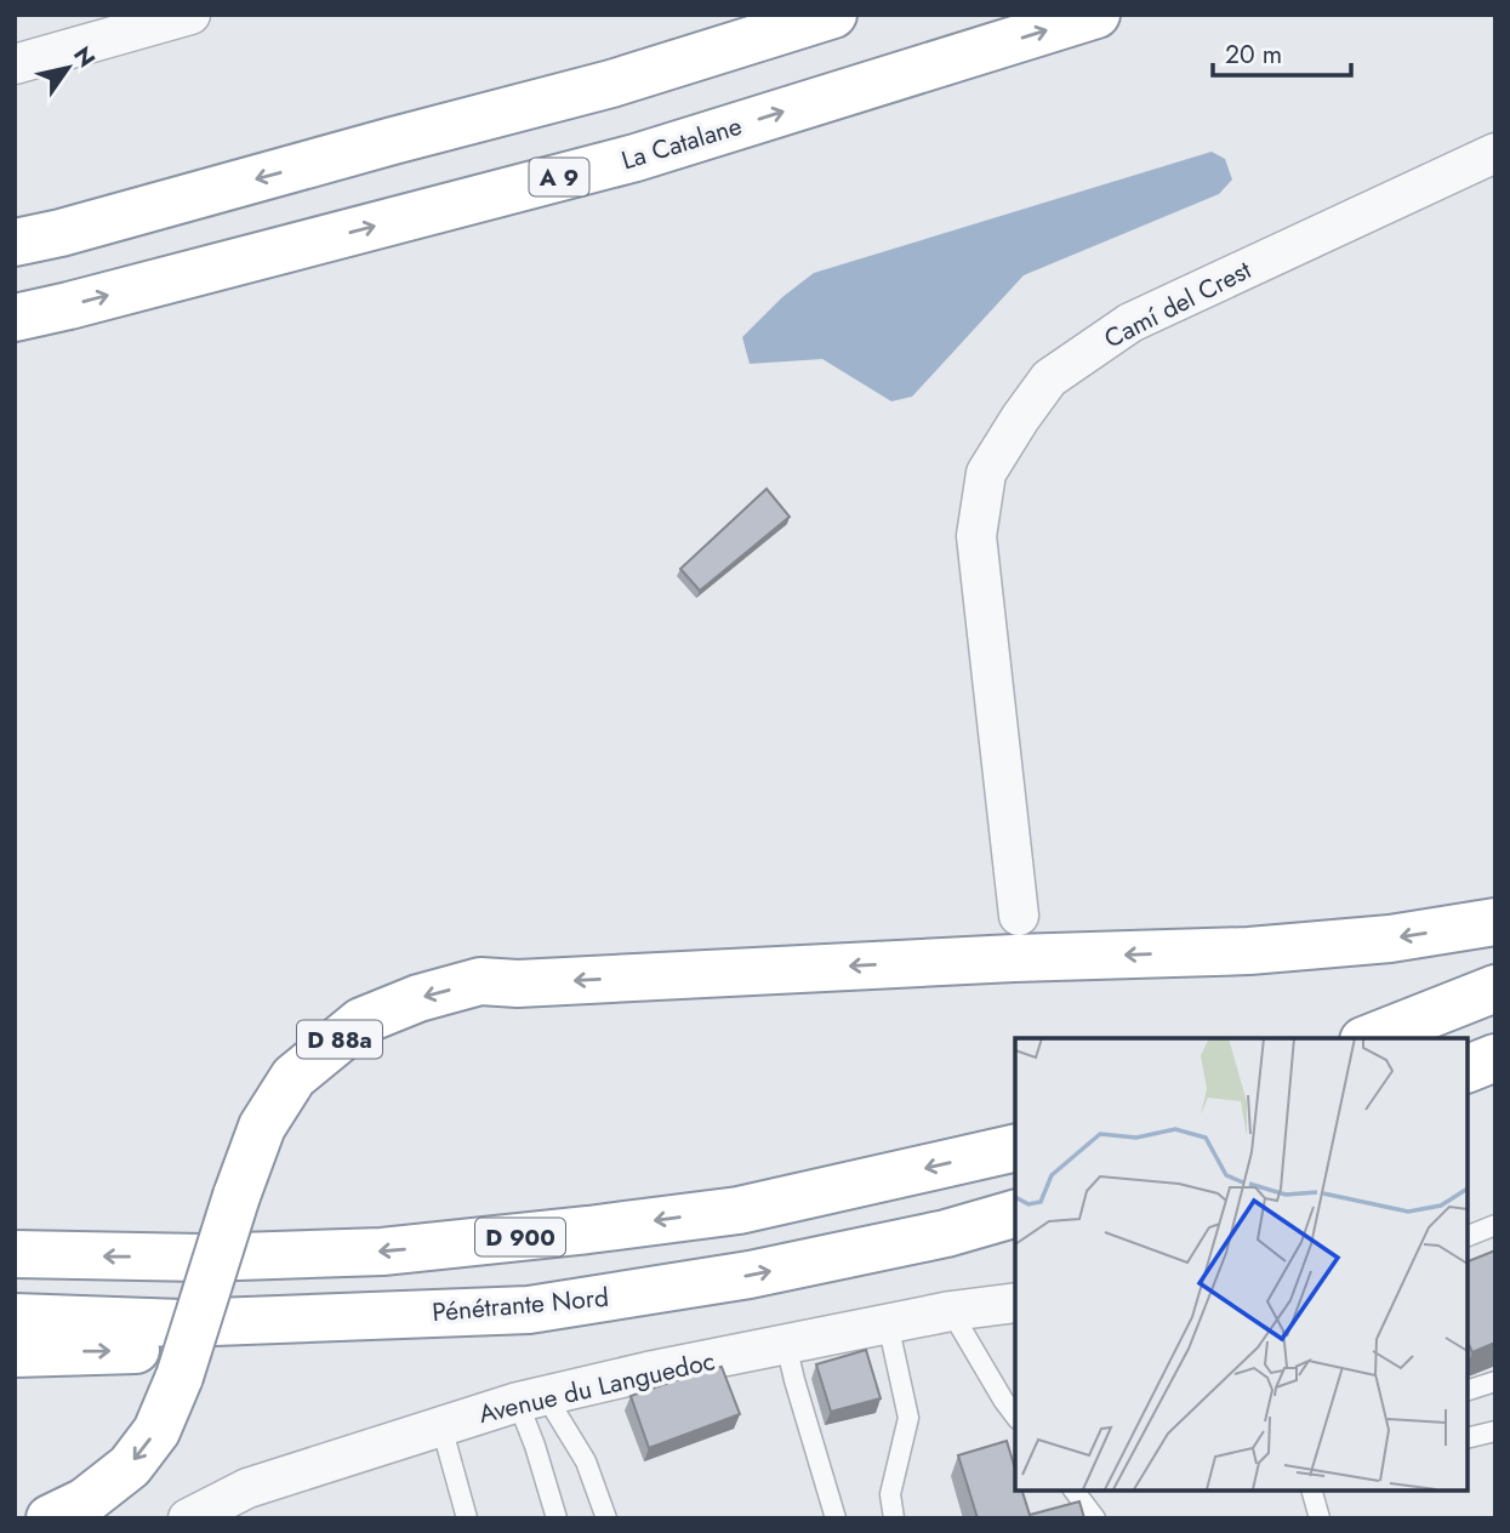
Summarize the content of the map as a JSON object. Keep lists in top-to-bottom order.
{
  "streets": {
    "highway": [
      "La Catalane",
      "A 9",
      "D 88a",
      "D 900",
      "Pénétrante Nord"
    ],
    "street": ["Camí del Crest", "Avenue du Languedoc"]
  },
  "scale_bar": "20 m",
  "north": "top right"
}
